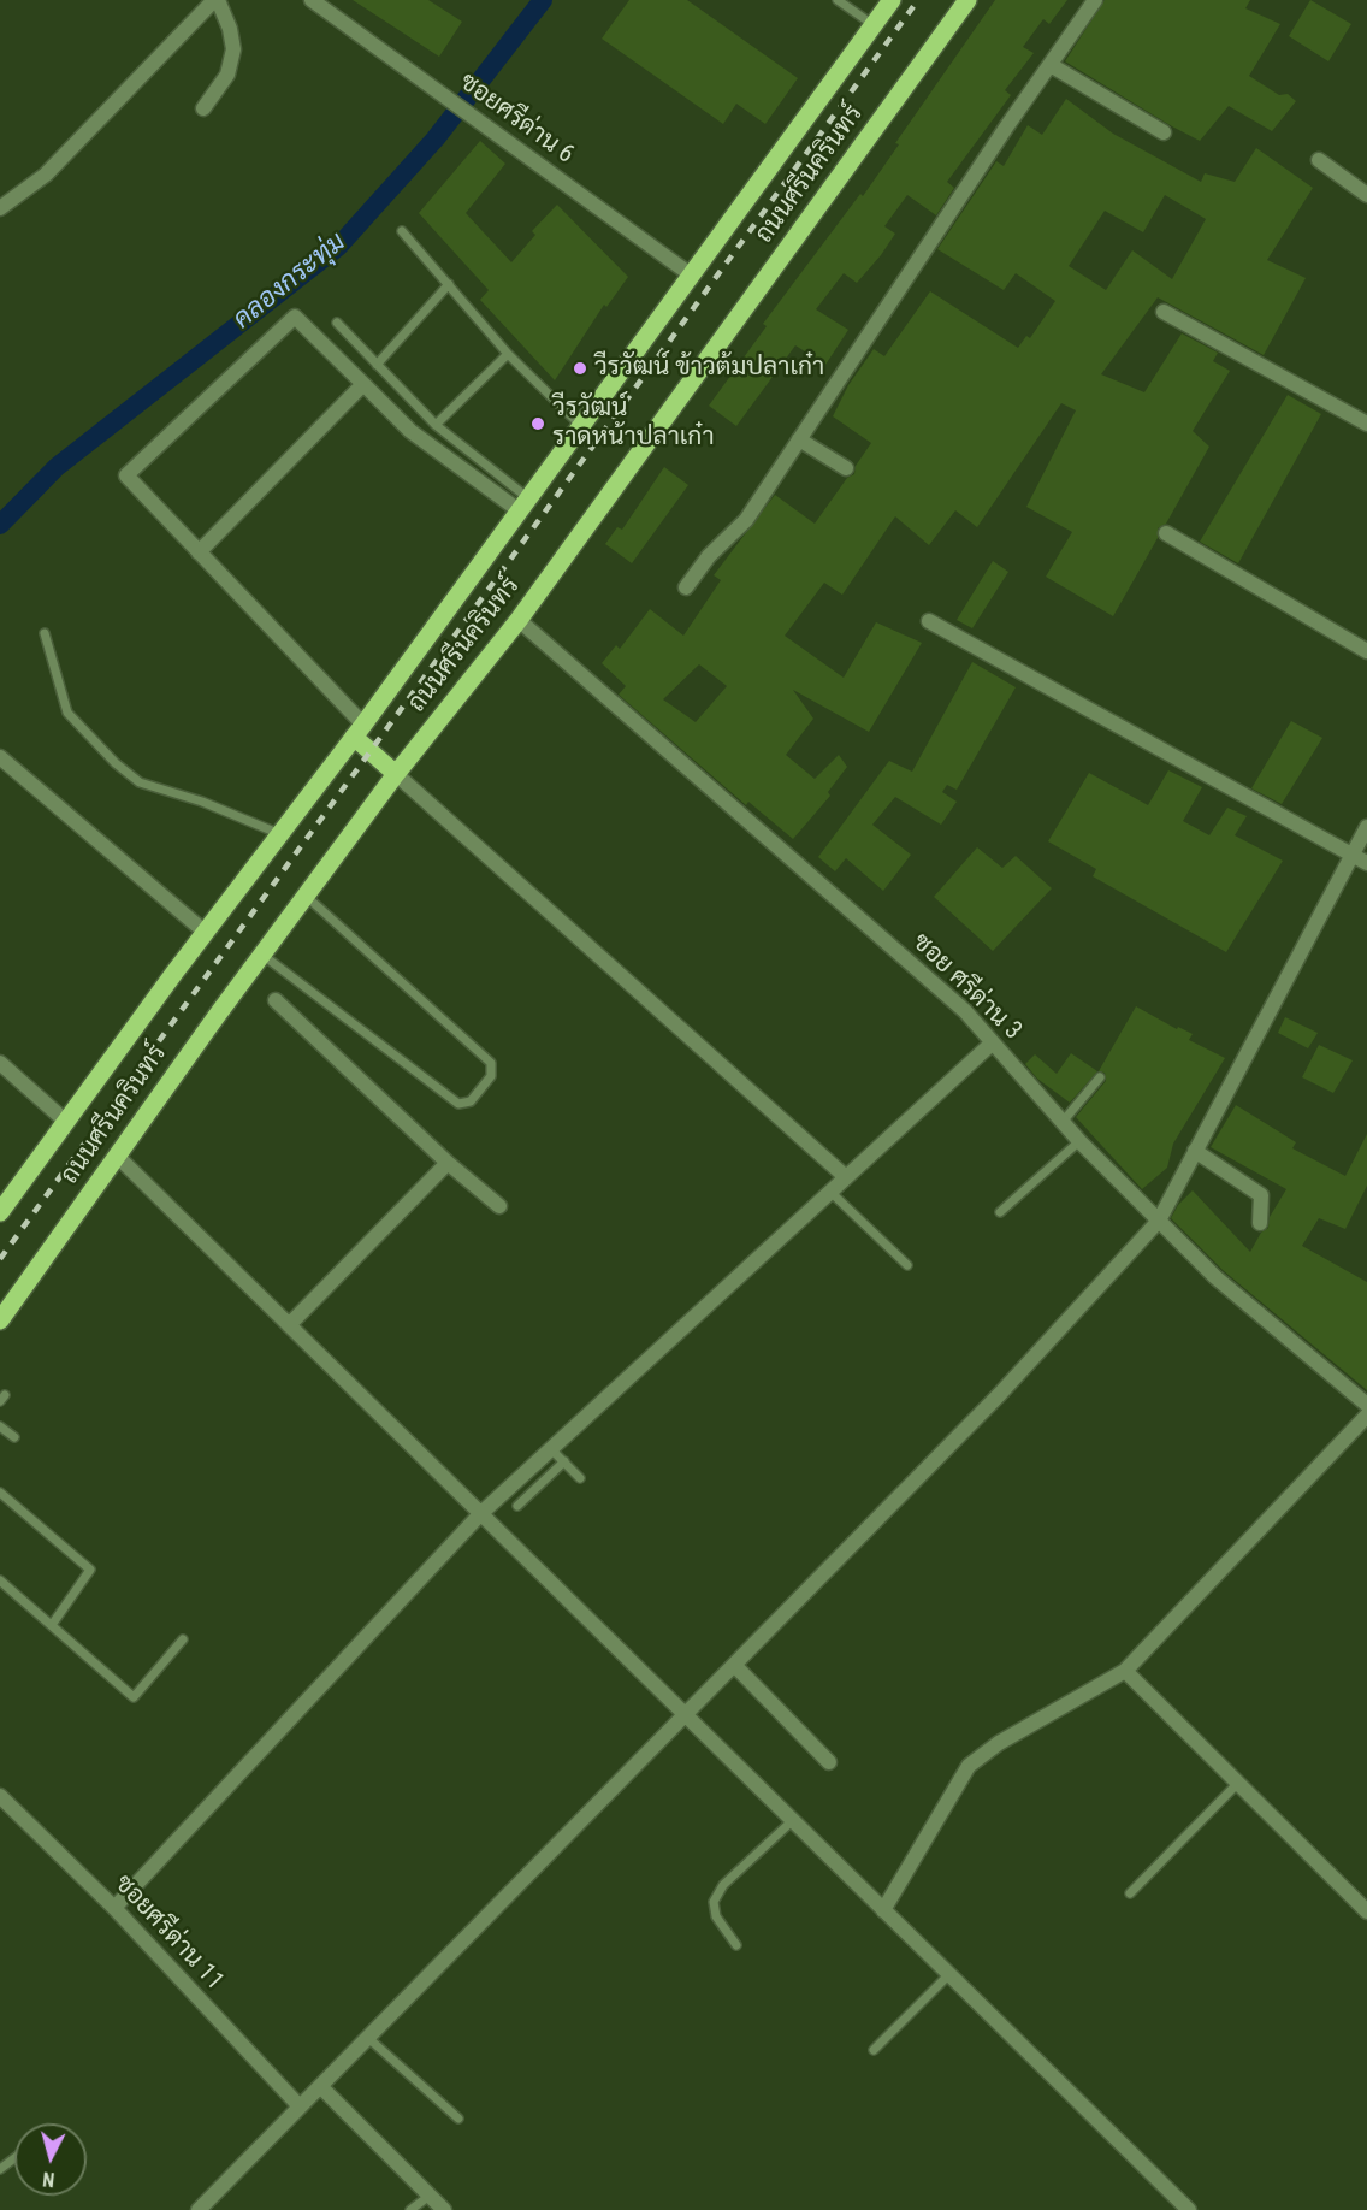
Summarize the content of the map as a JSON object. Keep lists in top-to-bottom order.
{
  "streets": {
    "main road": ["ถนนศรีนครินทร์"],
    "street": ["ซอยศรีด่าน 6", "ซอย ศรีด่าน 3", "ซอยศรีด่าน 11"]
  },
  "crossings": [
    ["ซอยศรีด่าน 6", "ถนนศรีนครินทร์"],
    ["ถนนศรีนครินทร์", "ซอย ศรีด่าน 3"]
  ],
  "water": ["คลองกระทุ่ม"],
  "places": ["วีรวัฒน์ ข้าวต้มปลาเก๋า", "วีรวัฒน์ ราดหน้าปลาเก๋า"],
  "north": "bottom"
}
